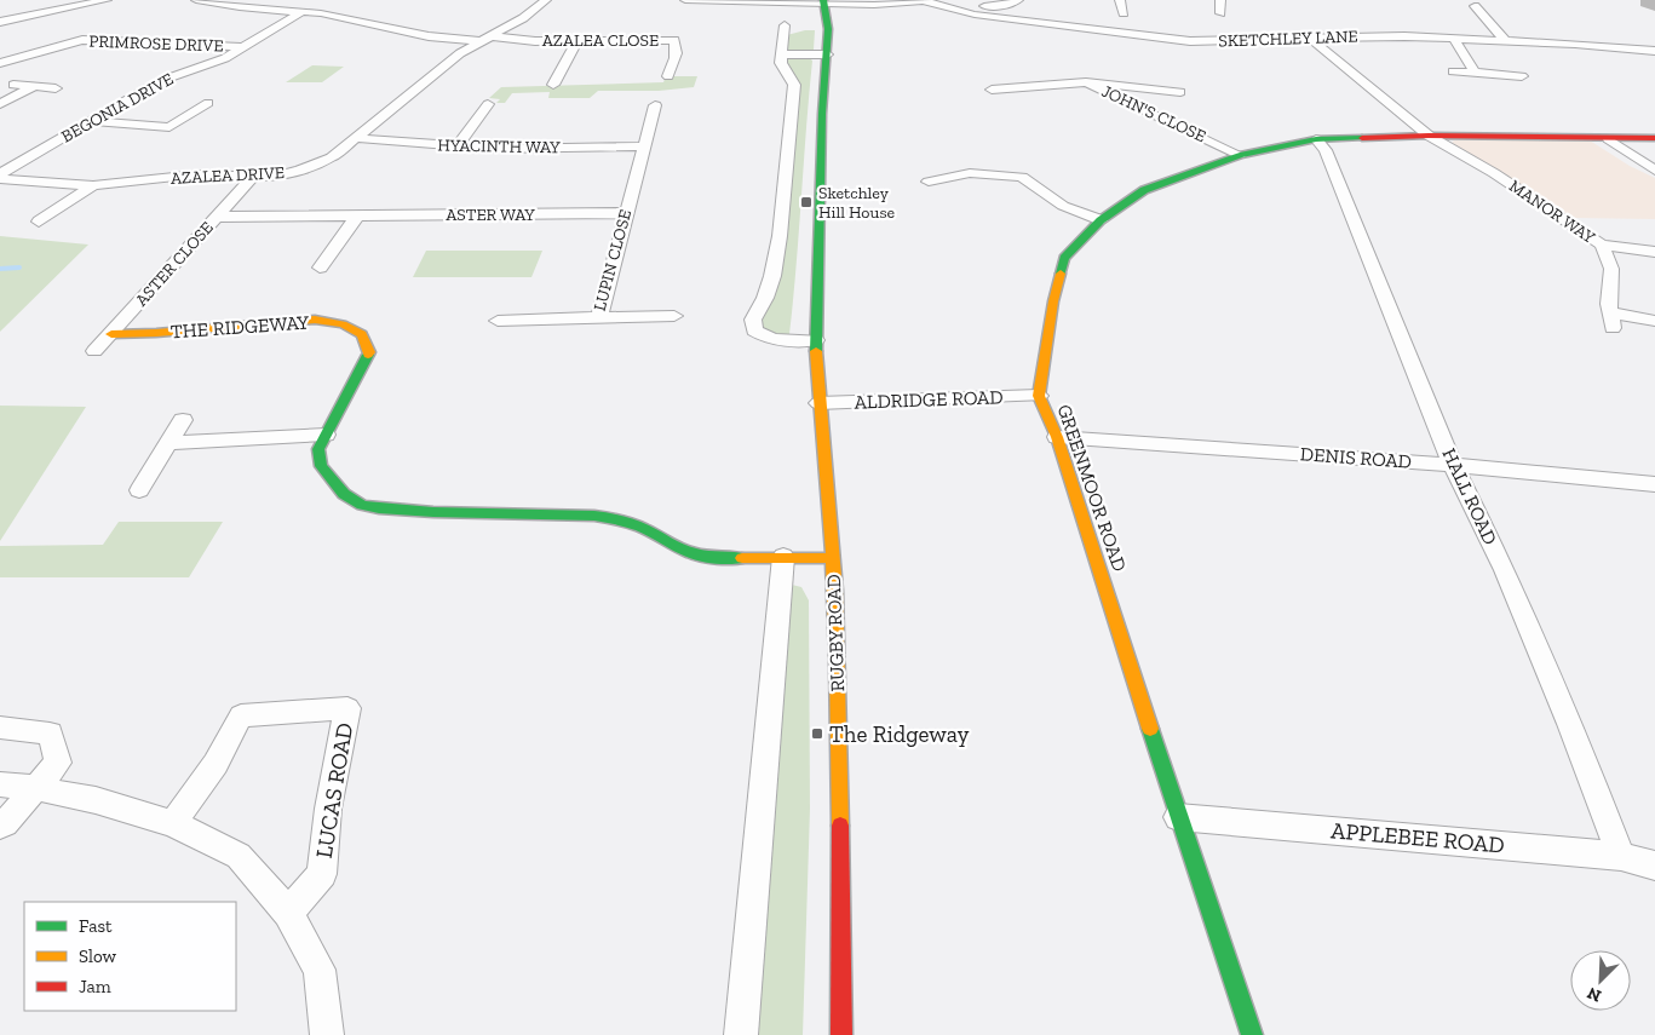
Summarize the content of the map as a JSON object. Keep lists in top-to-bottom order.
{
  "streets": {
    "street": [
      "SKETCHLEY LANE",
      "AZALEA CLOSE",
      "PRIMROSE DRIVE",
      "BEGONIA DRIVE",
      "JOHN'S CLOSE",
      "HYACINTH WAY",
      "AZALEA DRIVE",
      "MANOR WAY",
      "ASTER WAY",
      "LUPIN CLOSE",
      "ASTER CLOSE",
      "THE RIDGEWAY",
      "ALDRIDGE ROAD",
      "DENIS ROAD",
      "GREENMOOR ROAD",
      "HALL ROAD",
      "RUGBY ROAD",
      "LUCAS ROAD",
      "APPLEBEE ROAD"
    ]
  },
  "crossings": [
    ["SKETCHLEY LANE", "MANOR WAY"],
    ["AZALEA CLOSE", "BEGONIA DRIVE"],
    ["AZALEA CLOSE", "AZALEA DRIVE"],
    ["PRIMROSE DRIVE", "BEGONIA DRIVE"],
    ["JOHN'S CLOSE", "GREENMOOR ROAD"],
    ["HYACINTH WAY", "AZALEA DRIVE"],
    ["HYACINTH WAY", "LUPIN CLOSE"],
    ["AZALEA DRIVE", "ASTER CLOSE"],
    ["MANOR WAY", "GREENMOOR ROAD"],
    ["ASTER WAY", "LUPIN CLOSE"],
    ["ASTER WAY", "ASTER CLOSE"],
    ["ASTER CLOSE", "THE RIDGEWAY"],
    ["THE RIDGEWAY", "RUGBY ROAD"],
    ["ALDRIDGE ROAD", "GREENMOOR ROAD"],
    ["ALDRIDGE ROAD", "RUGBY ROAD"],
    ["DENIS ROAD", "GREENMOOR ROAD"],
    ["DENIS ROAD", "HALL ROAD"],
    ["GREENMOOR ROAD", "HALL ROAD"],
    ["GREENMOOR ROAD", "APPLEBEE ROAD"],
    ["HALL ROAD", "APPLEBEE ROAD"]
  ],
  "places": {
    "transit": ["Sketchley Hill House", "The Ridgeway"]
  },
  "legend": ["Fast", "Slow", "Jam"],
  "north": "bottom left"
}
